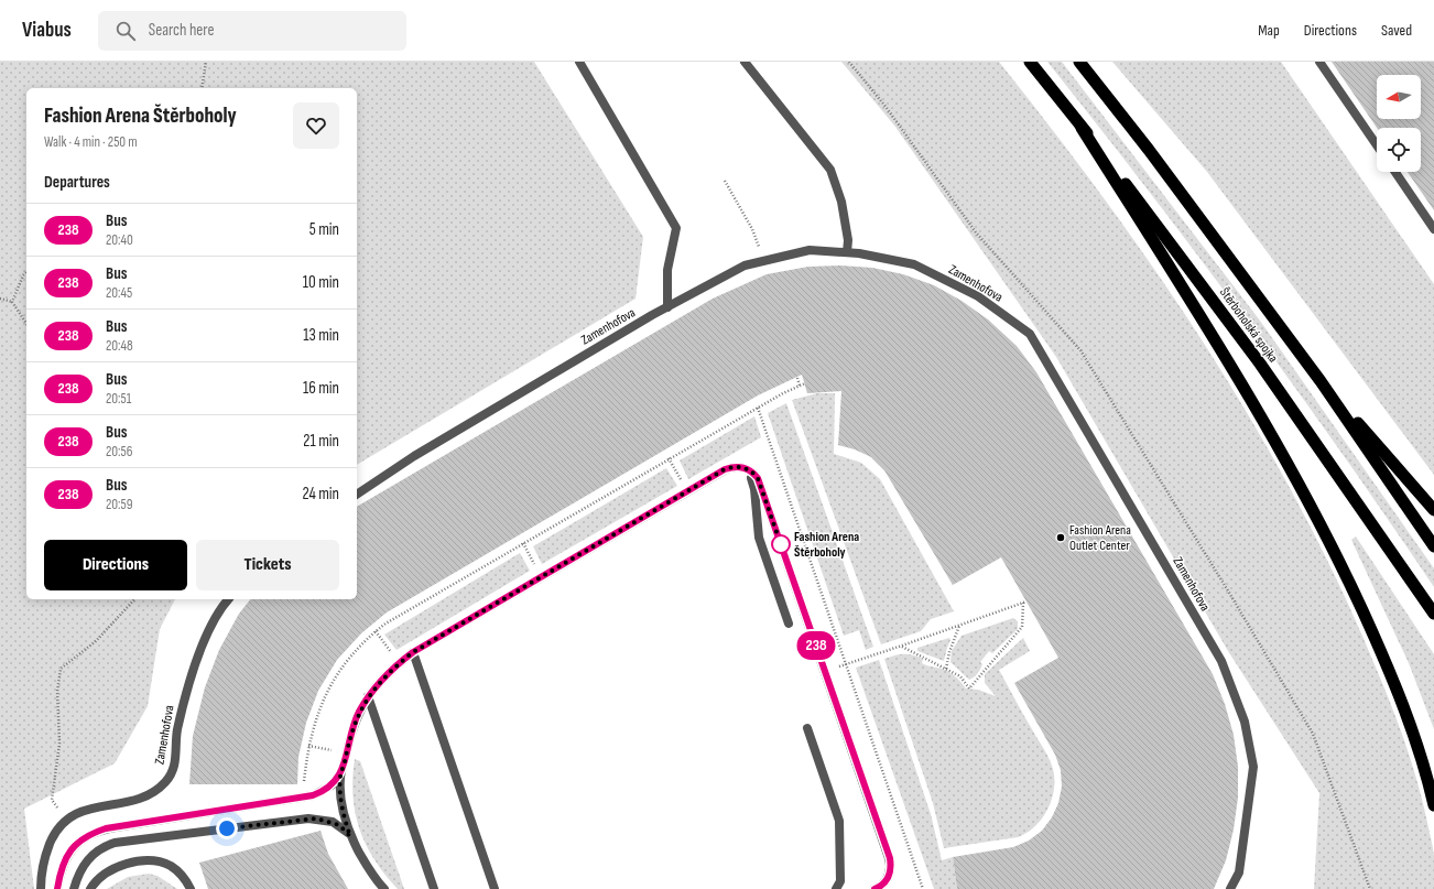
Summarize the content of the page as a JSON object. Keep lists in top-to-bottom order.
{
  "streets": {
    "highway": ["Štěrboholská spojka"],
    "lane": ["Zamenhofova"]
  },
  "places": ["Fashion Arena Outlet Center", "Fashion Arena Štěrboholy"],
  "lines": ["bus line 238"],
  "north": "left",
  "page": {
    "header": "Viabus",
    "search": "Search here",
    "nav": ["Map", "Directions", "Saved"],
    "on_map": "238",
    "heading": [
      ["Fashion Arena Štěrboholy", "Walk · 4 min · 250 m"],
      "Departures"
    ],
    "list": [
      {
        "mark": "238",
        "name": "Bus",
        "note": "20:40",
        "value": "5 min"
      },
      {
        "mark": "238",
        "name": "Bus",
        "note": "20:45",
        "value": "10 min"
      },
      {
        "mark": "238",
        "name": "Bus",
        "note": "20:48",
        "value": "13 min"
      },
      {
        "mark": "238",
        "name": "Bus",
        "note": "20:51",
        "value": "16 min"
      },
      {
        "mark": "238",
        "name": "Bus",
        "note": "20:56",
        "value": "21 min"
      },
      {
        "mark": "238",
        "name": "Bus",
        "note": "20:59",
        "value": "24 min"
      }
    ],
    "buttons": ["Directions", "Tickets"]
  }
}
